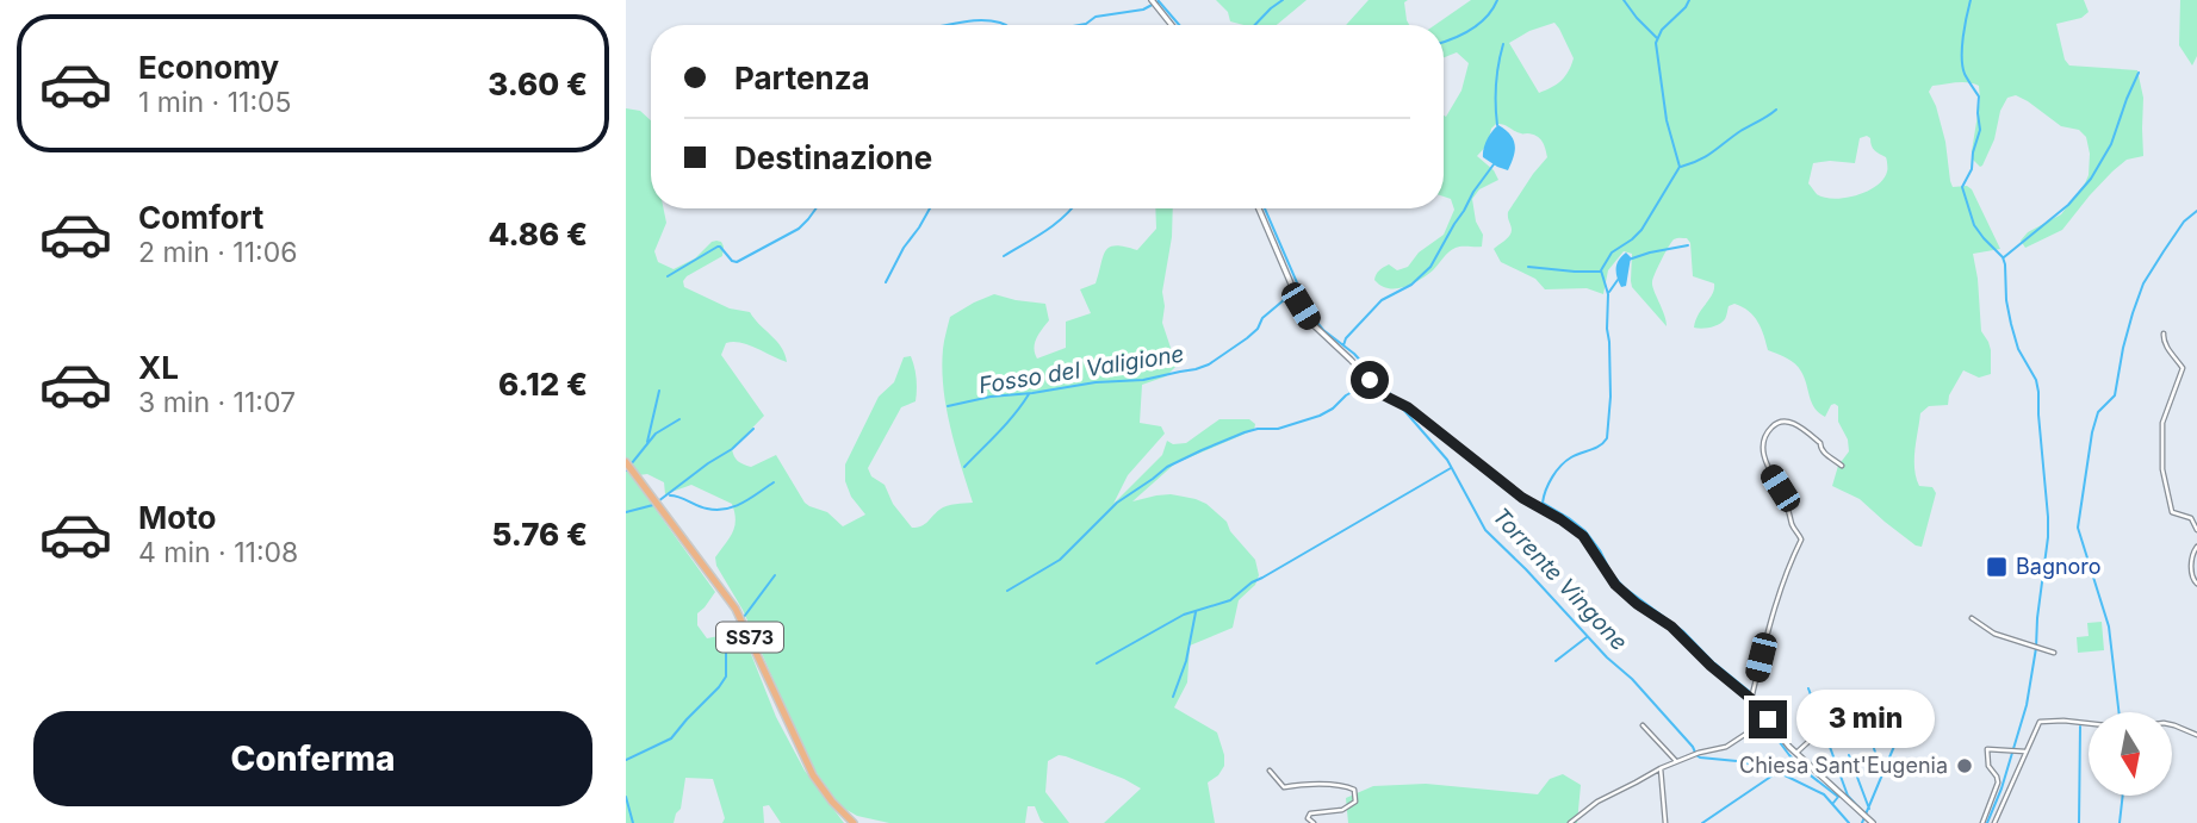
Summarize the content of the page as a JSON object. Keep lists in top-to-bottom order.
{
  "streets": {
    "main road": ["SS73"]
  },
  "water": ["Fosso del Valigione", "Torrente Vingone"],
  "places": {
    "transit": ["Bagnoro"],
    "other": ["Chiesa Sant'Eugenia"]
  },
  "north": "bottom",
  "page": {
    "list": [
      {
        "name": "Economy",
        "note": "1 min · 11:05",
        "value": "3.60 €"
      },
      {
        "name": "Comfort",
        "note": "2 min · 11:06",
        "value": "4.86 €"
      },
      {
        "name": "XL",
        "note": "3 min · 11:07",
        "value": "6.12 €"
      },
      {
        "name": "Moto",
        "note": "4 min · 11:08",
        "value": "5.76 €"
      }
    ],
    "banner": ["Partenza", "Destinazione"],
    "bubble": "3 min",
    "buttons": "Conferma"
  }
}
